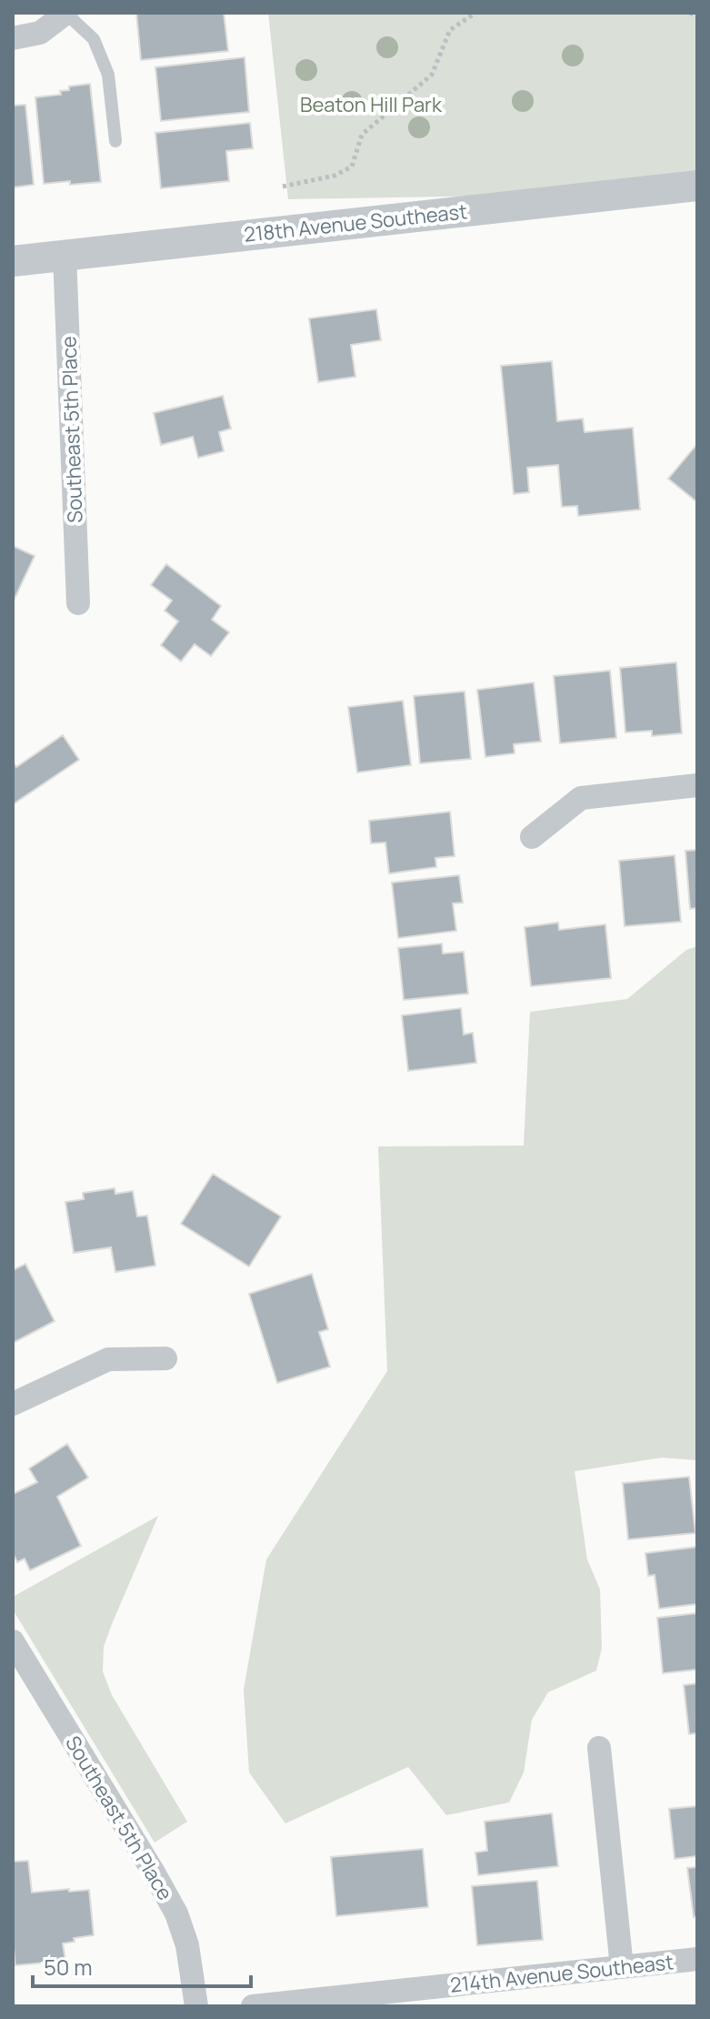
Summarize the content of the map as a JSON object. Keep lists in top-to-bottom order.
{
  "streets": {
    "street": ["218th Avenue Southeast", "Southeast 5th Place", "214th Avenue Southeast"]
  },
  "crossings": [
    ["218th Avenue Southeast", "Southeast 5th Place"]
  ],
  "parks": ["Beaton Hill Park"],
  "scale_bar": "50 m"
}
